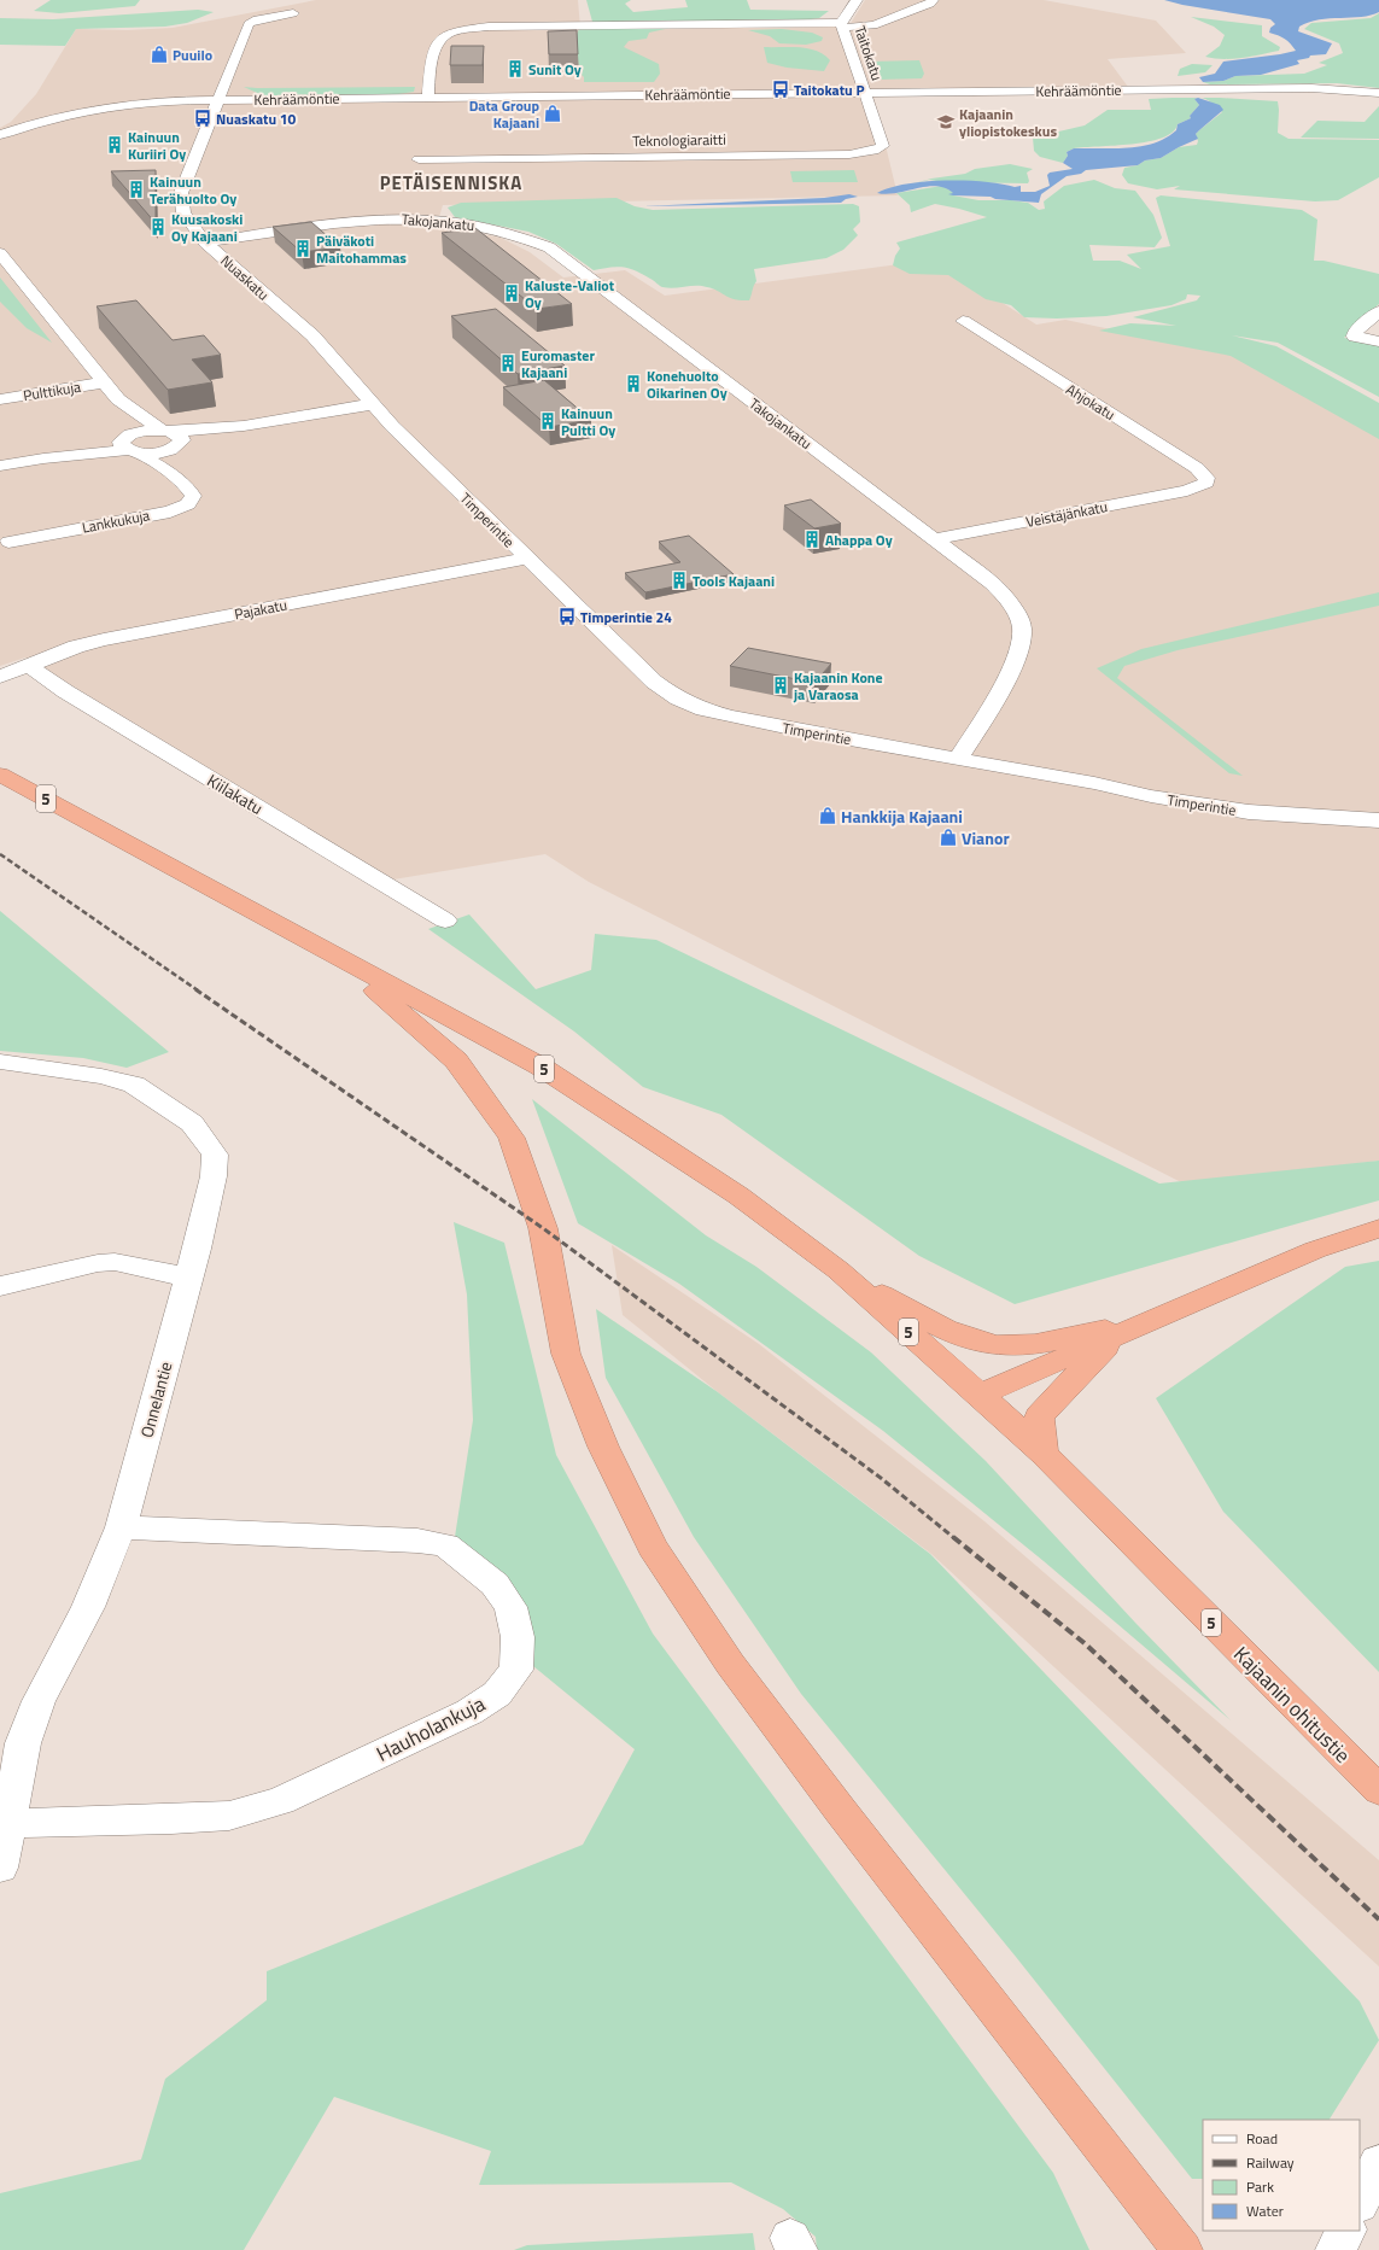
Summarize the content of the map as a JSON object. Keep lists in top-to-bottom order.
{
  "streets": {
    "highway": ["5", "Kajaanin ohitustie"],
    "street": [
      "Taitokatu",
      "Kehräämöntie",
      "Teknologiaraitti",
      "Takojankatu",
      "Nuaskatu",
      "Pulttikuja",
      "Ahjokatu",
      "Veistäjänkatu",
      "Timperintie",
      "Lankkukuja",
      "Pajakatu",
      "Kiilakatu",
      "Onnelantie",
      "Hauholankuja"
    ]
  },
  "crossings": [
    ["Taitokatu", "Kehräämöntie"],
    ["Taitokatu", "Teknologiaraitti"],
    ["Kehräämöntie", "Teknologiaraitti"],
    ["Kehräämöntie", "Nuaskatu"],
    ["Takojankatu", "Nuaskatu"],
    ["Takojankatu", "Veistäjänkatu"],
    ["Takojankatu", "Timperintie"],
    ["Nuaskatu", "Timperintie"],
    ["Ahjokatu", "Veistäjänkatu"],
    ["Timperintie", "Pajakatu"],
    ["Pajakatu", "Kiilakatu"],
    ["5", "Kajaanin ohitustie"],
    ["Onnelantie", "Hauholankuja"]
  ],
  "districts": ["PETÄISENNISKA"],
  "places": {
    "shop": [
      "Puuilo",
      "Data Group Kajaani",
      "Hankkija Kajaani",
      "Vianor"
    ],
    "building": [
      "Sunit Oy",
      "Kainuun Kuriiri Oy",
      "Kainuun Terähuolto Oy",
      "Kuusakoski Oy Kajaani",
      "Päiväkoti Maitohammas",
      "Kaluste-Valiot Oy",
      "Euromaster Kajaani",
      "Konehuolto Oikarinen Oy",
      "Kainuun Pultti Oy",
      "Ahappa Oy",
      "Tools Kajaani",
      "Kajaanin Kone ja Varaosa"
    ],
    "bus stop": ["Taitokatu P", "Nuaskatu 10", "Timperintie 24"],
    "school or university": ["Kajaanin yliopistokeskus"]
  },
  "legend": [
    "Road",
    "Railway",
    "Park",
    "Water"
  ]
}
